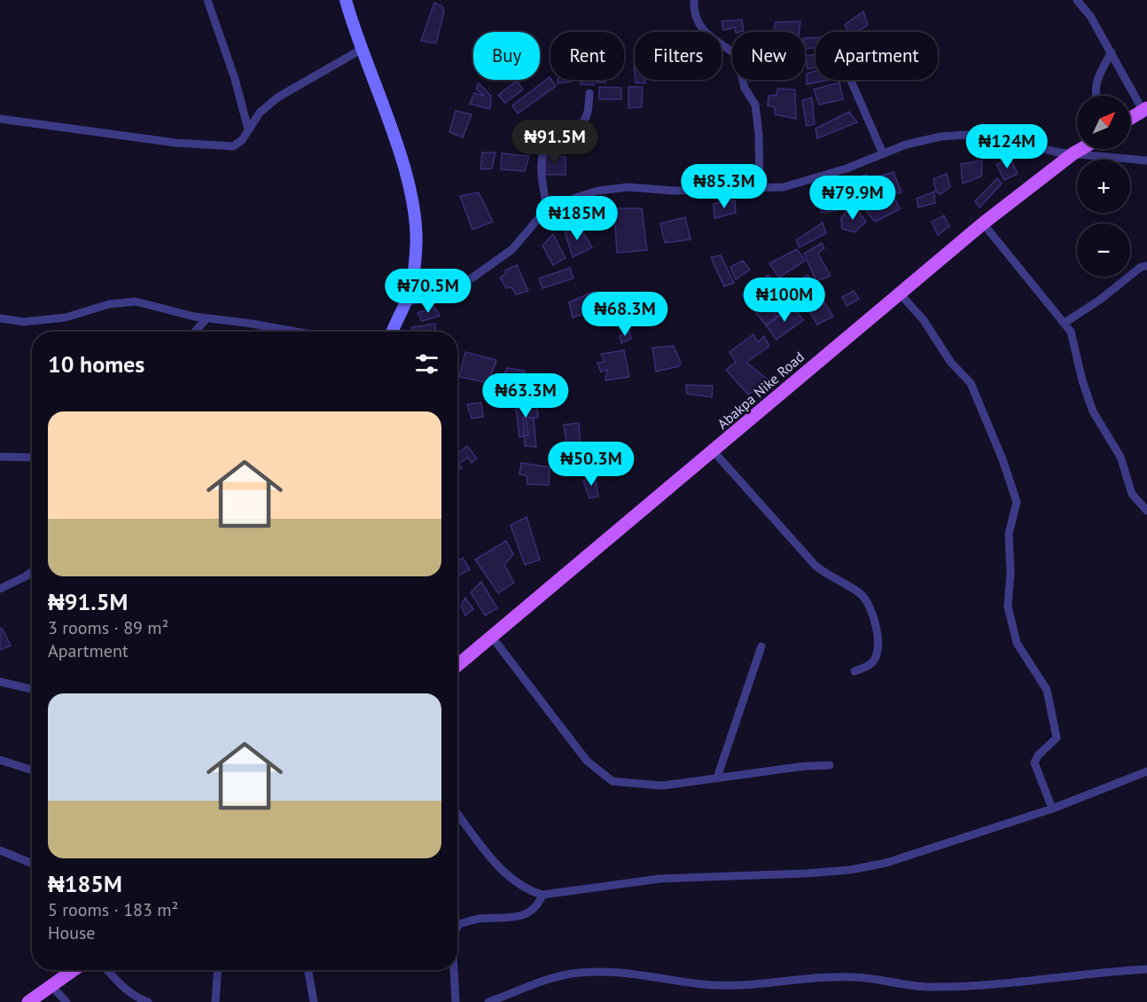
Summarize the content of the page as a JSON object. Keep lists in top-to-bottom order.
{
  "streets": {
    "main road": ["Abakpa Nike Road"]
  },
  "north": "top right",
  "page": {
    "chip": [
      "Buy",
      "Rent",
      "Filters",
      "New",
      "Apartment"
    ],
    "map_buttons": ["+", "−"],
    "price": [
      "₦91.5M",
      "₦124M",
      "₦85.3M",
      "₦79.9M",
      "₦185M",
      "₦70.5M",
      "₦100M",
      "₦68.3M",
      "₦63.3M",
      "₦50.3M"
    ],
    "heading": "10 homes",
    "list": [
      {
        "name": "₦91.5M",
        "note": "3 rooms · 89 m² · Apartment"
      },
      {
        "name": "₦185M",
        "note": "5 rooms · 183 m² · House"
      }
    ]
  }
}
